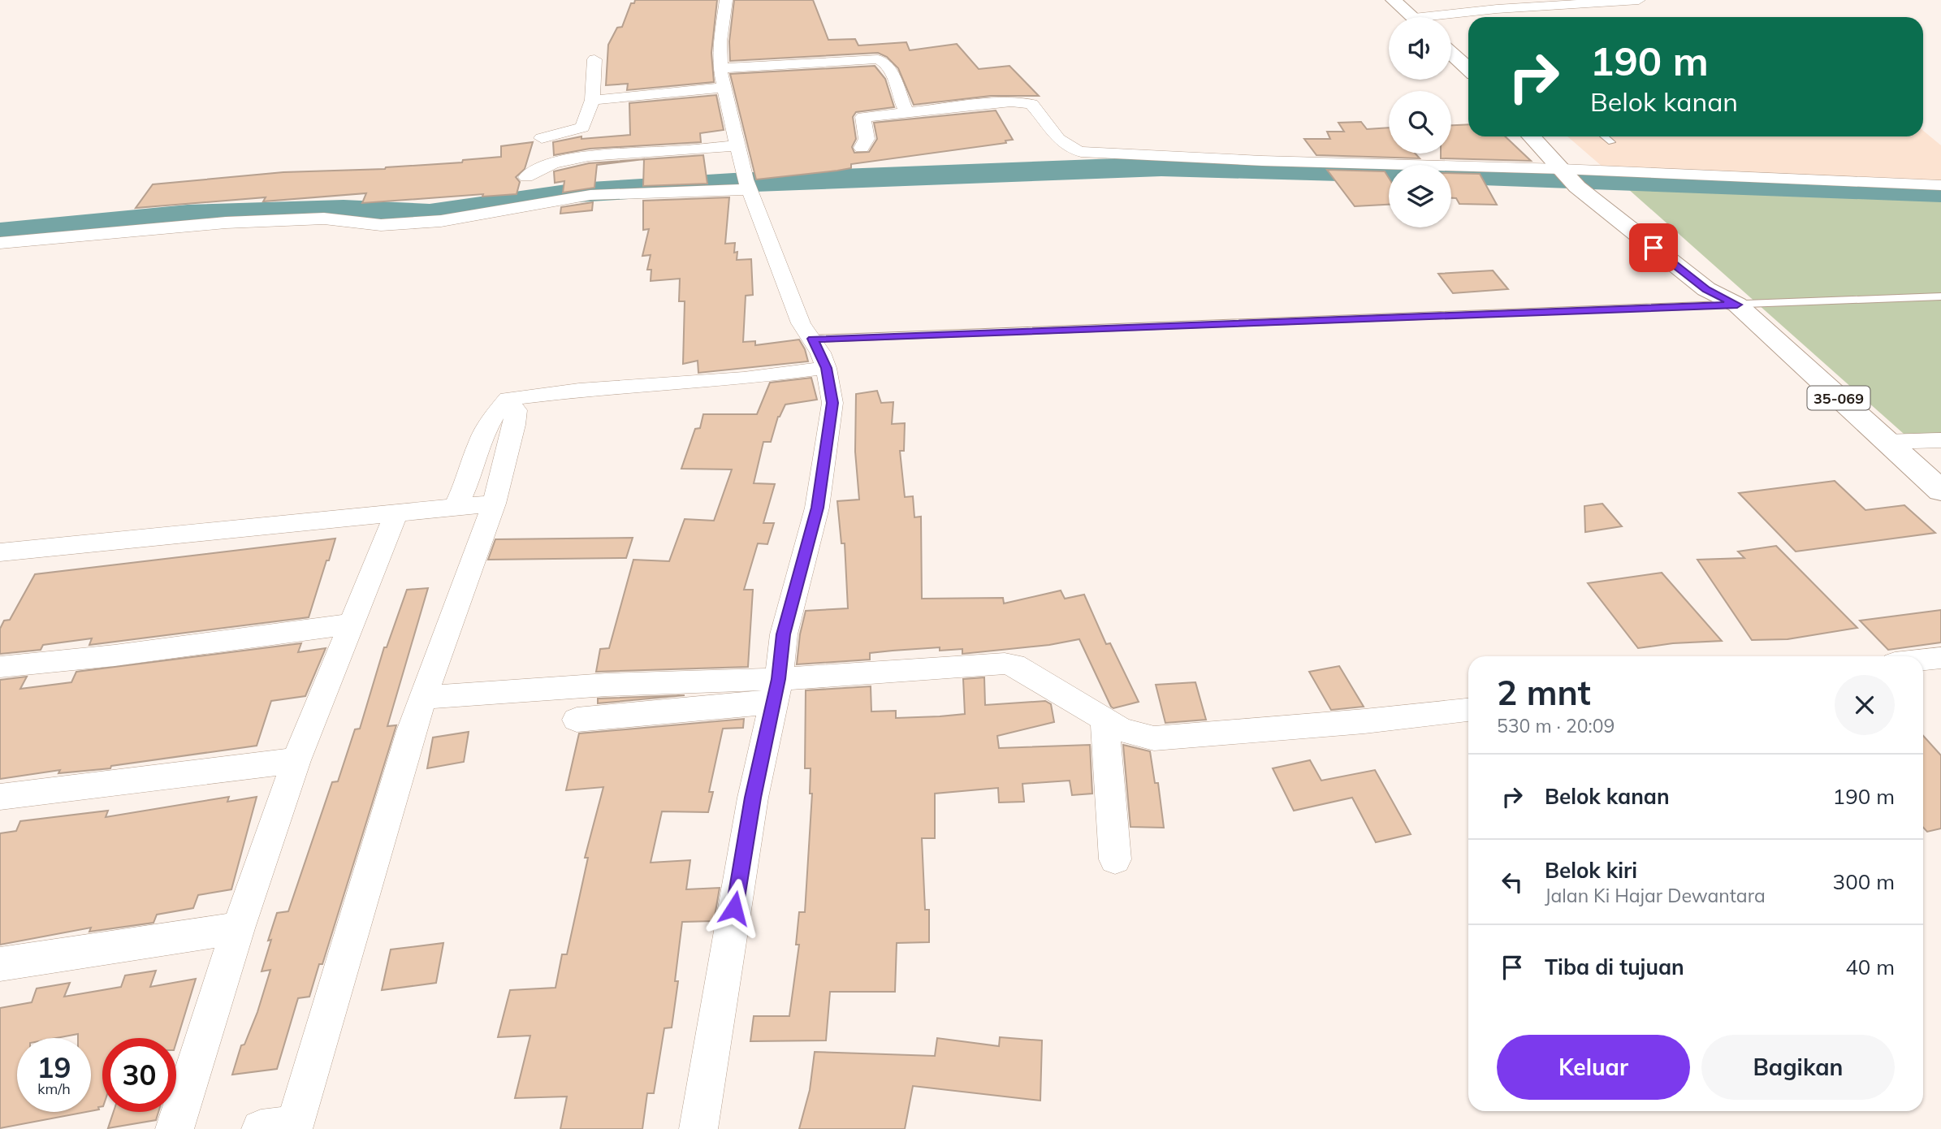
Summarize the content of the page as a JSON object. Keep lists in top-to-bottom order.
{
  "streets": {
    "main road": ["35-069"]
  },
  "page": {
    "turn": ["190 m", "Belok kanan"],
    "heading": ["2 mnt", "530 m · 20:09"],
    "list": [
      {
        "name": "Belok kanan",
        "value": "190 m"
      },
      {
        "name": "Belok kiri",
        "note": "Jalan Ki Hajar Dewantara",
        "value": "300 m"
      },
      {
        "name": "Tiba di tujuan",
        "value": "40 m"
      }
    ],
    "buttons": ["Keluar", "Bagikan"],
    "speed": "19 km/h",
    "limit": "30"
  }
}
